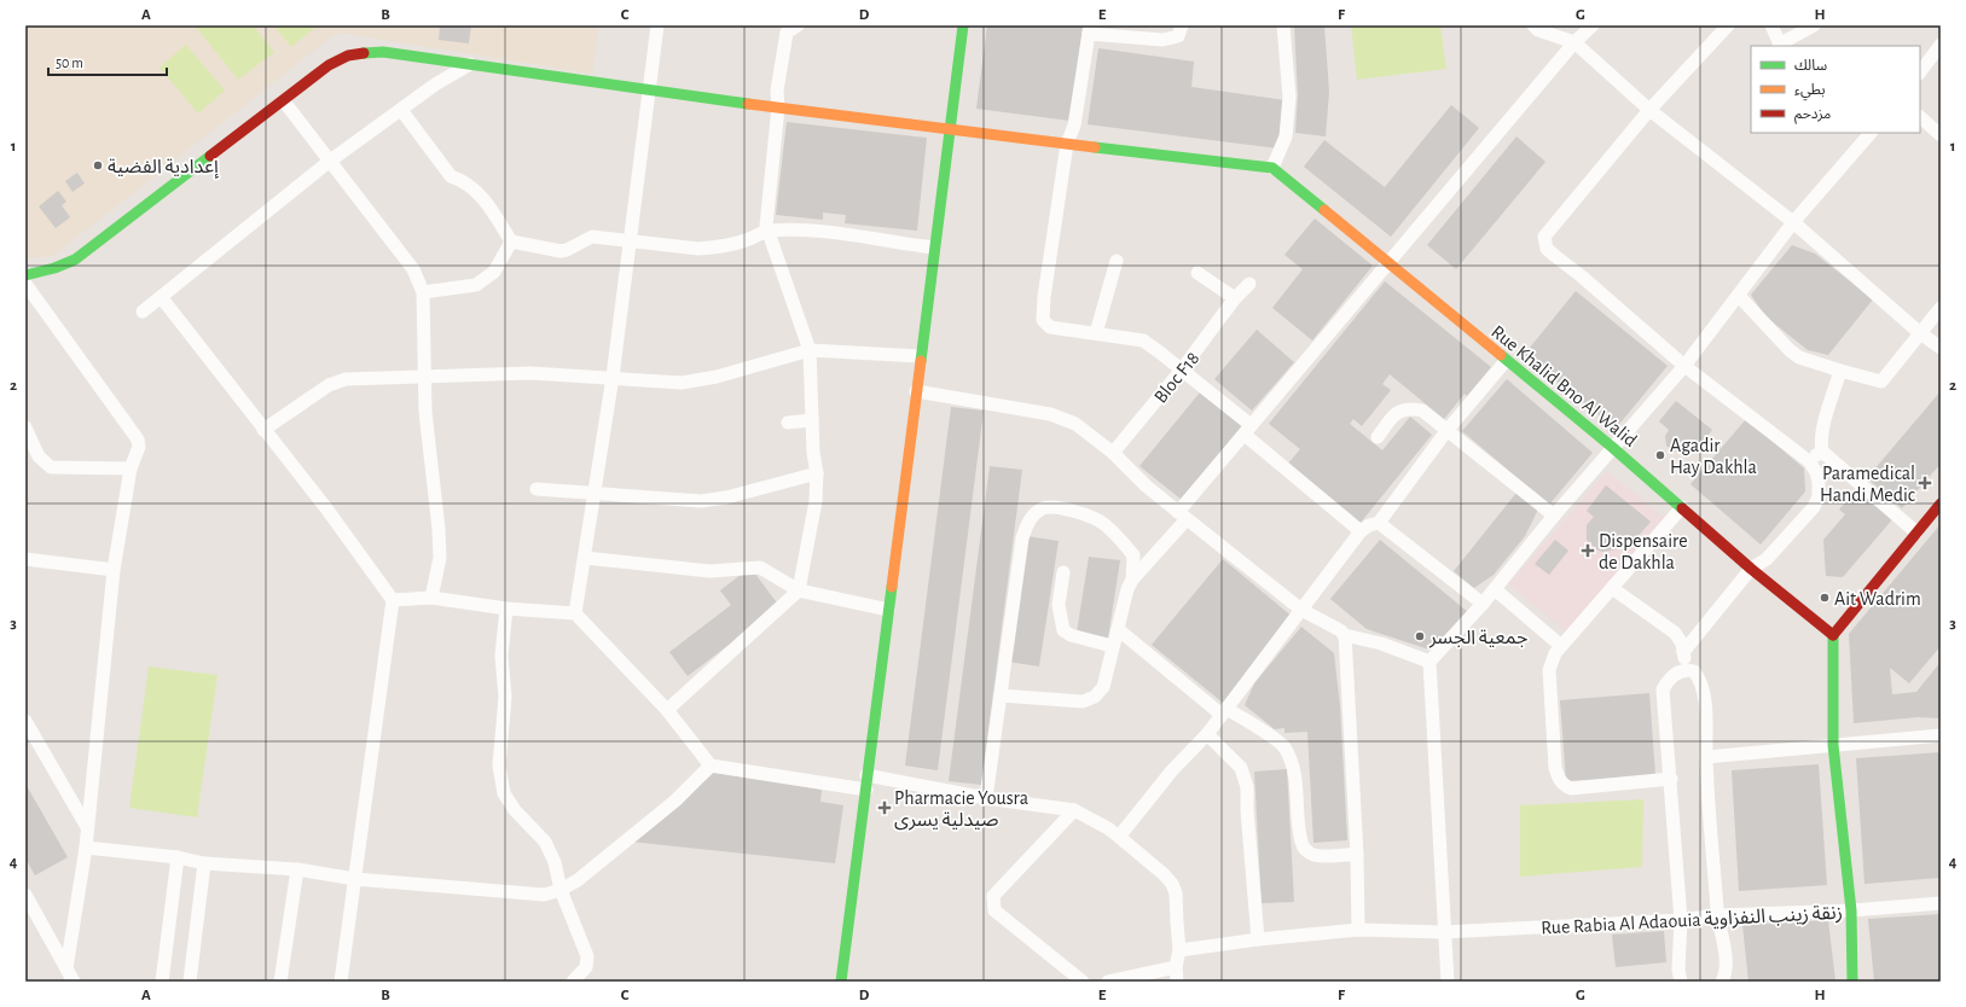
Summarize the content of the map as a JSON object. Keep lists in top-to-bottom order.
{
  "streets": {
    "street": ["Bloc F18", "Rue Khalid Bno Al Walid", "Rue Rabia Al Adaouia زنقة زينب النفزاوية"]
  },
  "places": {
    "other": [
      "إعدادية الفضية",
      "Agadir Hay Dakhla",
      "Ait Wadrim",
      "جمعية الجسر"
    ],
    "health": ["Paramedical Handi Medic", "Dispensaire de Dakhla", "Pharmacie Yousra صيدلية يسرى"]
  },
  "legend": ["سالك", "بطيء", "مزدحم"],
  "scale_bar": "50 m",
  "grid": {
    "columns": [
      "A",
      "B",
      "C",
      "D",
      "E",
      "F",
      "G",
      "H"
    ],
    "rows": [
      "1",
      "2",
      "3",
      "4"
    ]
  }
}
